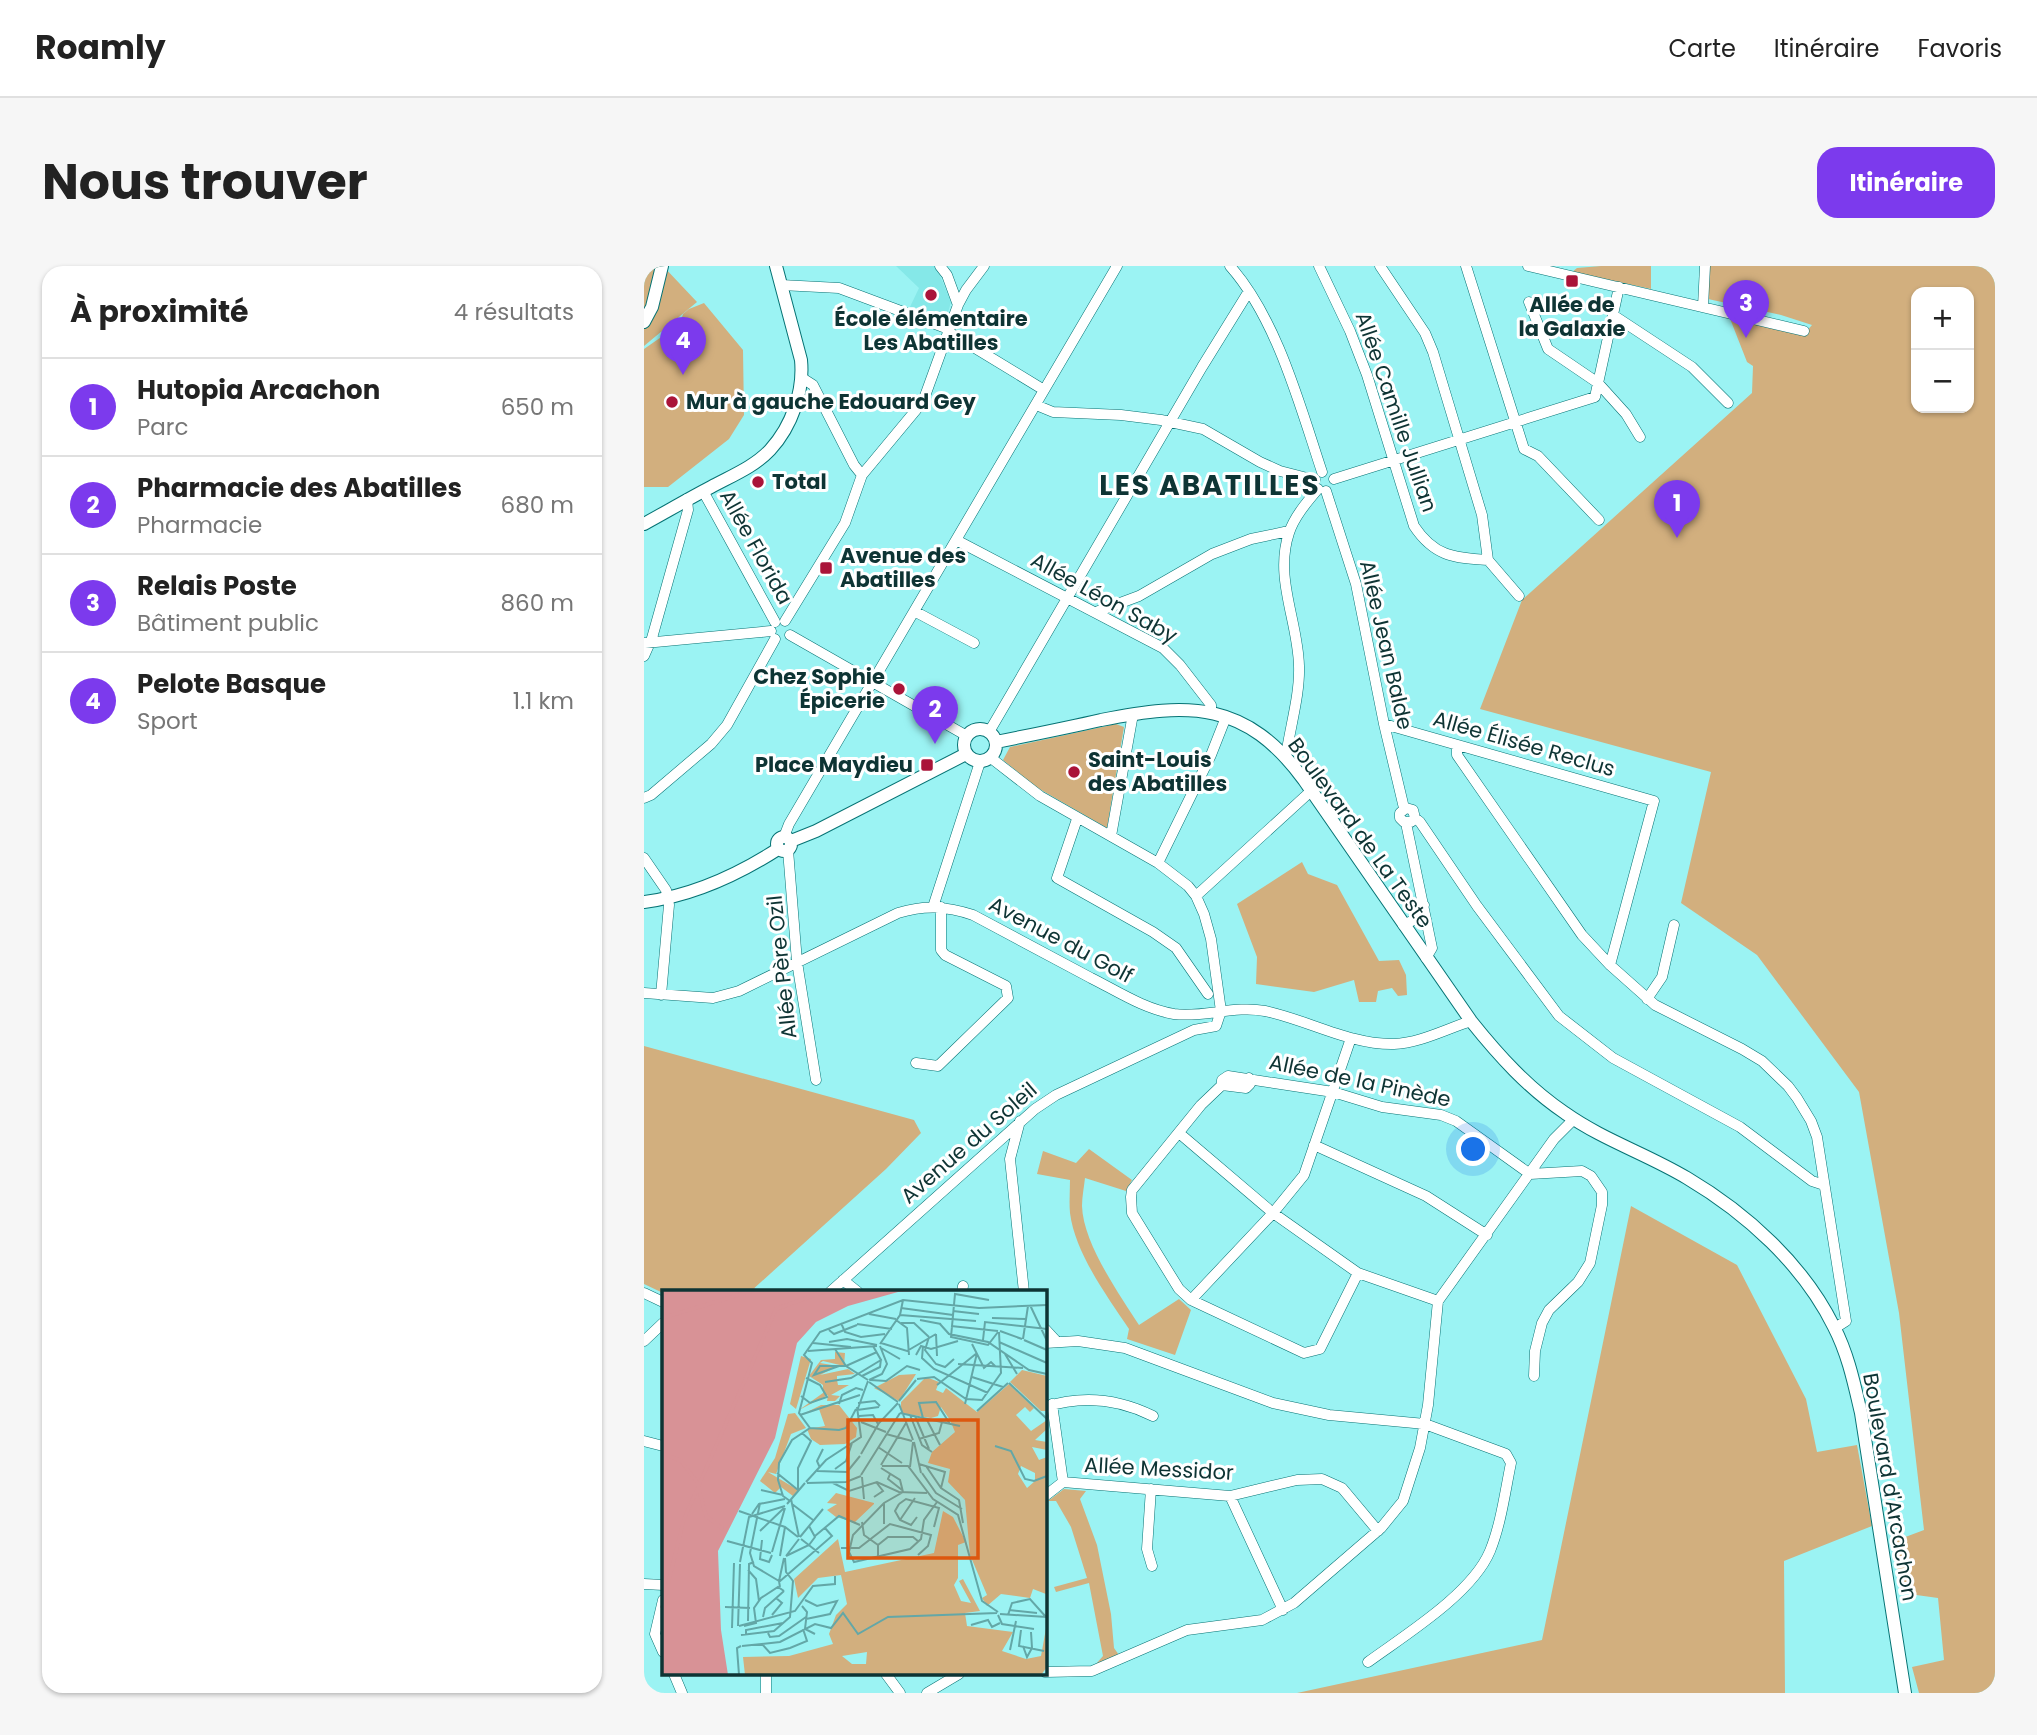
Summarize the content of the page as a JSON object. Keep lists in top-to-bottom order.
{
  "streets": {
    "main road": ["Boulevard de La Teste", "Boulevard d'Arcachon"],
    "street": [
      "Allée Camille Jullian",
      "Allée Florida",
      "Allée Léon Saby",
      "Allée Jean Balde",
      "Allée Élisée Reclus",
      "Avenue du Golf",
      "Allée Père Ozil",
      "Allée de la Pinède",
      "Avenue du Soleil",
      "Allée Messidor"
    ]
  },
  "crossings": [
    ["Allée Léon Saby", "Boulevard de La Teste"],
    ["Allée Jean Balde", "Allée Élisée Reclus"],
    ["Boulevard de La Teste", "Avenue du Golf"],
    ["Boulevard de La Teste", "Boulevard d'Arcachon"],
    ["Avenue du Golf", "Allée Père Ozil"],
    ["Avenue du Golf", "Avenue du Soleil"]
  ],
  "districts": ["LES ABATILLES"],
  "places": {
    "transit": ["Allée de la Galaxie", "Avenue des Abatilles", "Place Maydieu"],
    "other": [
      "École élémentaire Les Abatilles",
      "Mur à gauche Edouard Gey",
      "Total",
      "Chez Sophie Épicerie",
      "Saint-Louis des Abatilles"
    ]
  },
  "page": {
    "header": "Roamly",
    "nav": ["Carte", "Itinéraire", "Favoris"],
    "title": "Nous trouver",
    "buttons": "Itinéraire",
    "heading": ["À proximité", "4 résultats"],
    "pins": [
      "3",
      "4",
      "1",
      "2"
    ],
    "map_buttons": ["+", "−"],
    "list": [
      {
        "mark": "1",
        "name": "Hutopia Arcachon",
        "note": "Parc",
        "value": "650 m"
      },
      {
        "mark": "2",
        "name": "Pharmacie des Abatilles",
        "note": "Pharmacie",
        "value": "680 m"
      },
      {
        "mark": "3",
        "name": "Relais Poste",
        "note": "Bâtiment public",
        "value": "860 m"
      },
      {
        "mark": "4",
        "name": "Pelote Basque",
        "note": "Sport",
        "value": "1.1 km"
      }
    ]
  }
}
